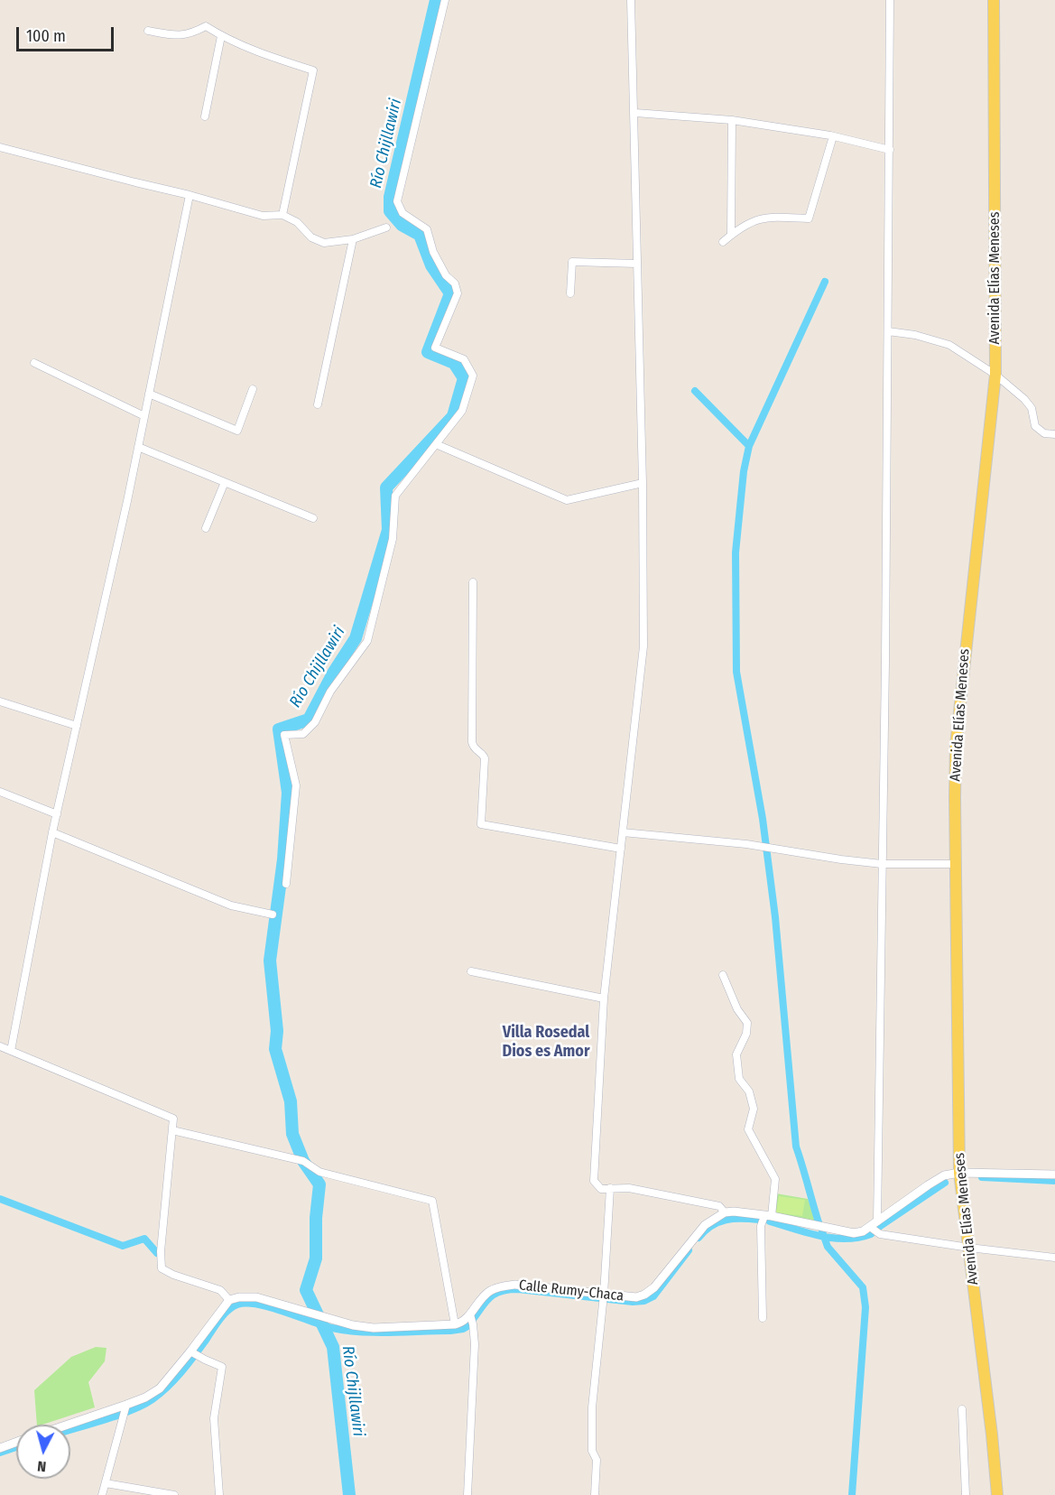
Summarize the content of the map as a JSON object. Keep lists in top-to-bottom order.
{
  "streets": {
    "main road": ["Avenida Elías Meneses"],
    "street": ["Calle Rumy-Chaca"]
  },
  "districts": ["Villa Rosedal Dios es Amor"],
  "water": ["Río Chijllawiri"],
  "scale_bar": "100 m",
  "north": "bottom"
}
